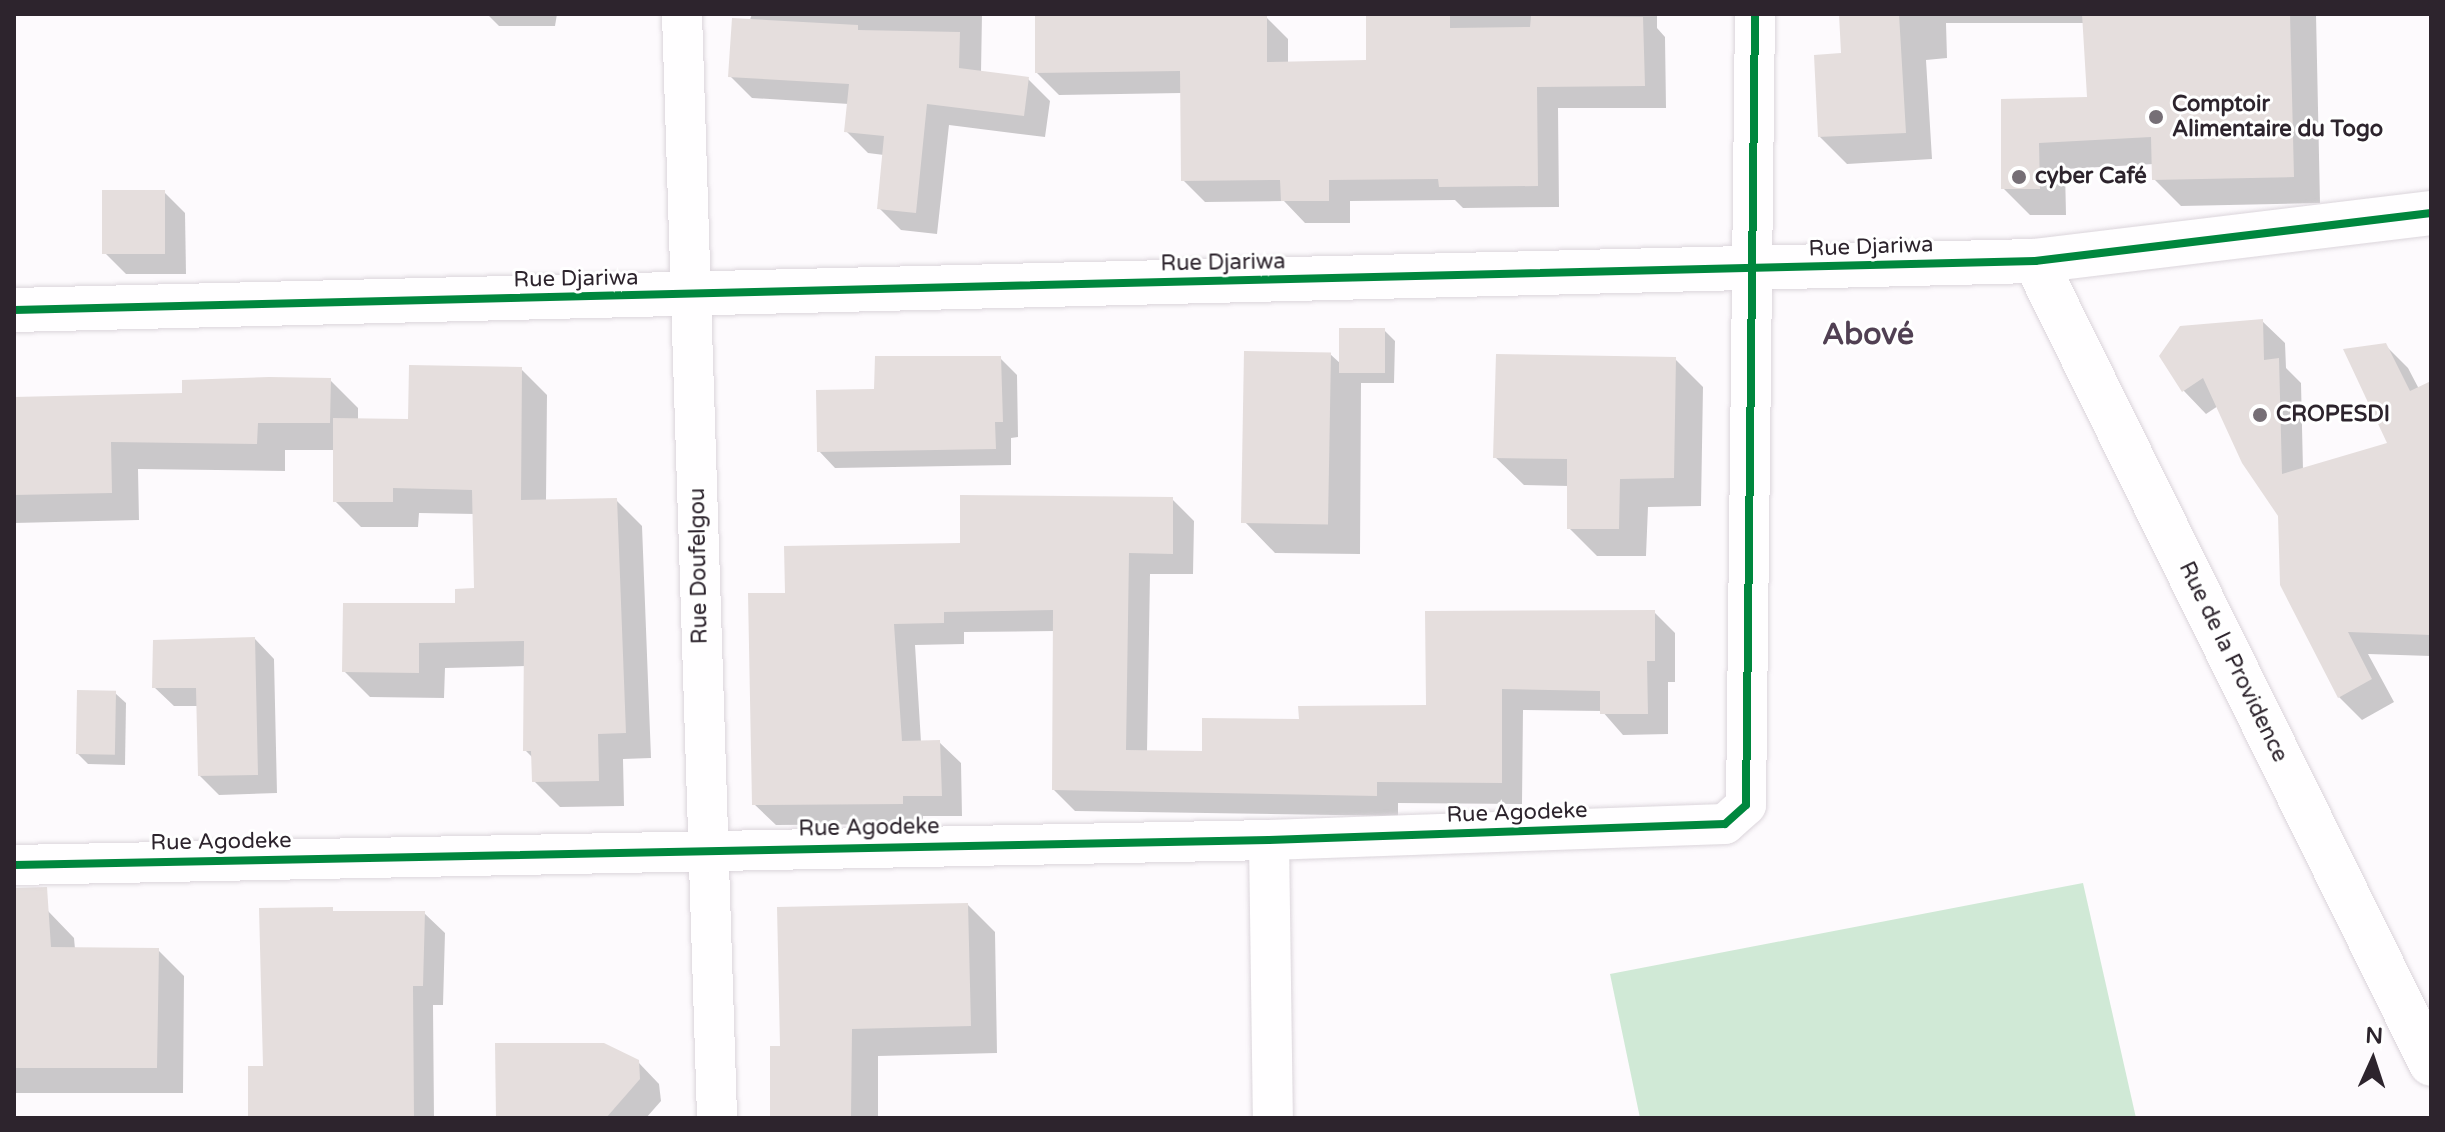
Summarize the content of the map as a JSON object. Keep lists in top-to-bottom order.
{
  "streets": {
    "street": [
      "Rue Djariwa",
      "Rue Doufelgou",
      "Rue de la Providence",
      "Rue Agodeke"
    ]
  },
  "crossings": [
    ["Rue Djariwa", "Rue Doufelgou"],
    ["Rue Djariwa", "Rue de la Providence"],
    ["Rue Djariwa", "Rue Agodeke"],
    ["Rue Doufelgou", "Rue Agodeke"]
  ],
  "districts": ["Abové"],
  "places": ["Comptoir Alimentaire du Togo", "cyber Café", "CROPESDI"],
  "north": "top"
}
